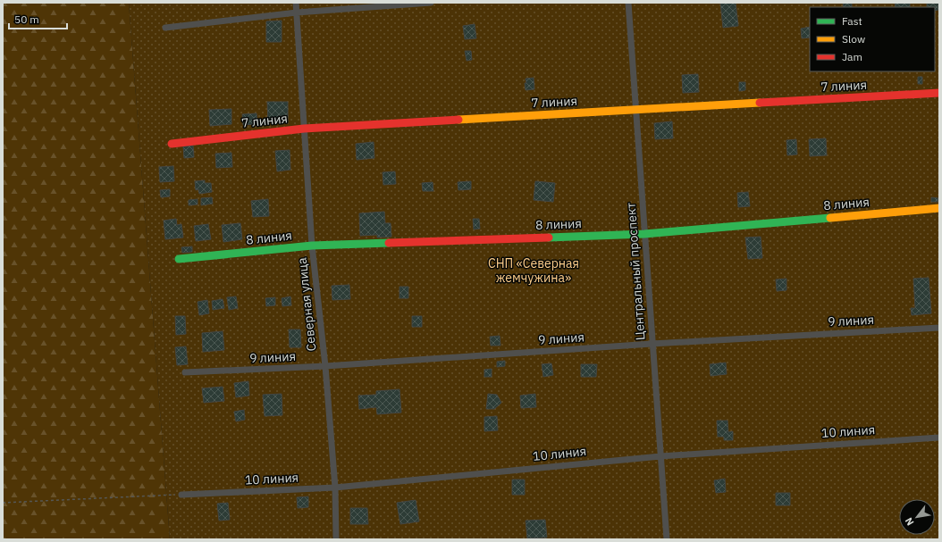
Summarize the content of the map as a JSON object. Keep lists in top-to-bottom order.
{
  "streets": {
    "street": [
      "7 линия",
      "8 линия",
      "Центральный проспект",
      "Северная улица",
      "9 линия",
      "10 линия"
    ]
  },
  "crossings": [
    ["7 линия", "Центральный проспект"],
    ["7 линия", "Северная улица"],
    ["8 линия", "Центральный проспект"],
    ["8 линия", "Северная улица"],
    ["Центральный проспект", "9 линия"],
    ["Центральный проспект", "10 линия"],
    ["Северная улица", "9 линия"],
    ["Северная улица", "10 линия"]
  ],
  "parks": ["СНП «Северная жемчужина»"],
  "legend": ["Fast", "Slow", "Jam"],
  "scale_bar": "50 m",
  "north": "bottom left"
}
